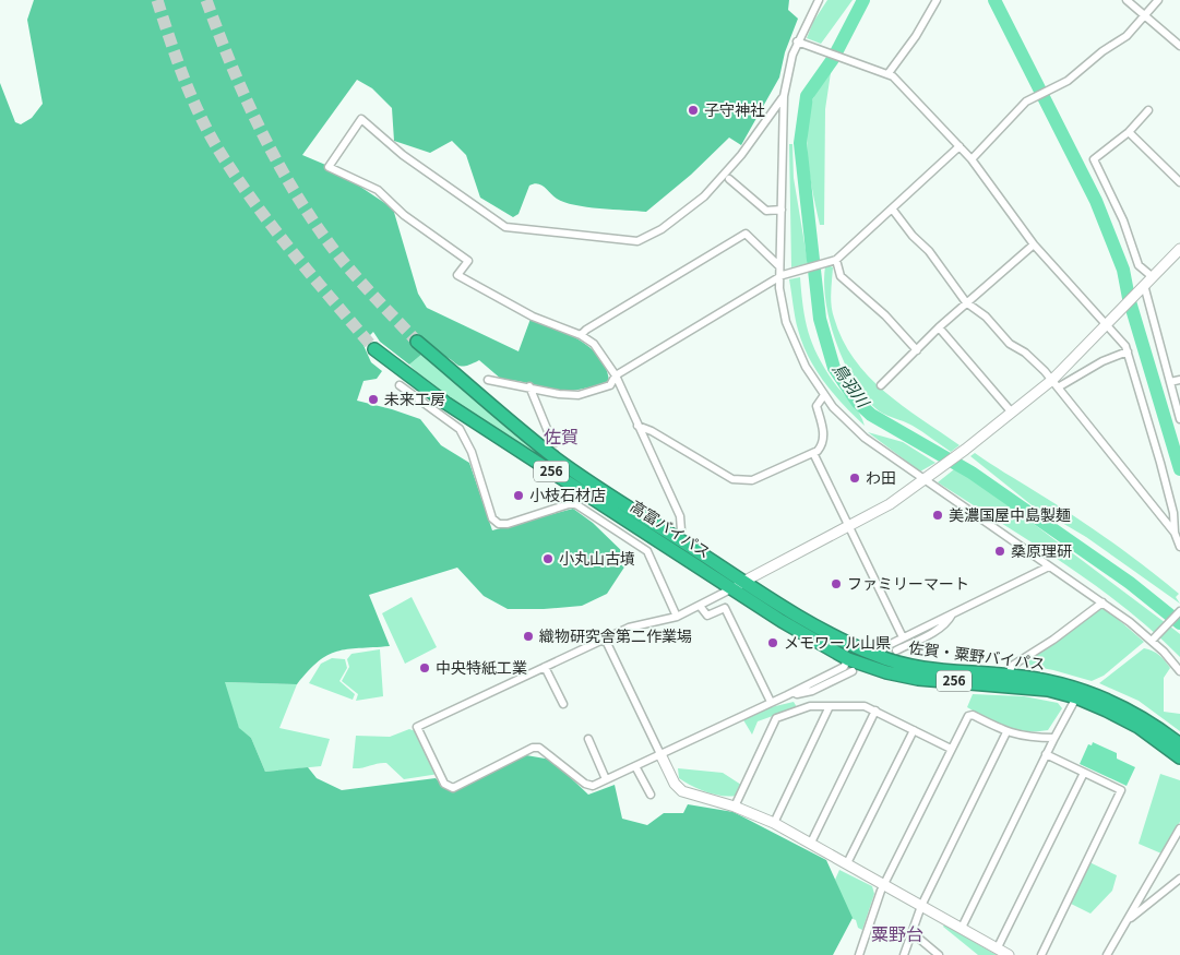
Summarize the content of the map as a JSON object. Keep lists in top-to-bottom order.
{
  "streets": {
    "highway": ["256", "高富バイパス", "佐賀・粟野バイパス"]
  },
  "crossings": [
    ["高富バイパス", "佐賀・粟野バイパス"]
  ],
  "districts": ["佐賀", "粟野台"],
  "water": ["鳥羽川"],
  "places": [
    "子守神社",
    "未来工房",
    "わ田",
    "小枝石材店",
    "美濃国屋中島製麺",
    "桑原理研",
    "小丸山古墳",
    "ファミリーマート",
    "織物研究舎第二作業場",
    "メモワール山県",
    "中央特紙工業"
  ]
}
